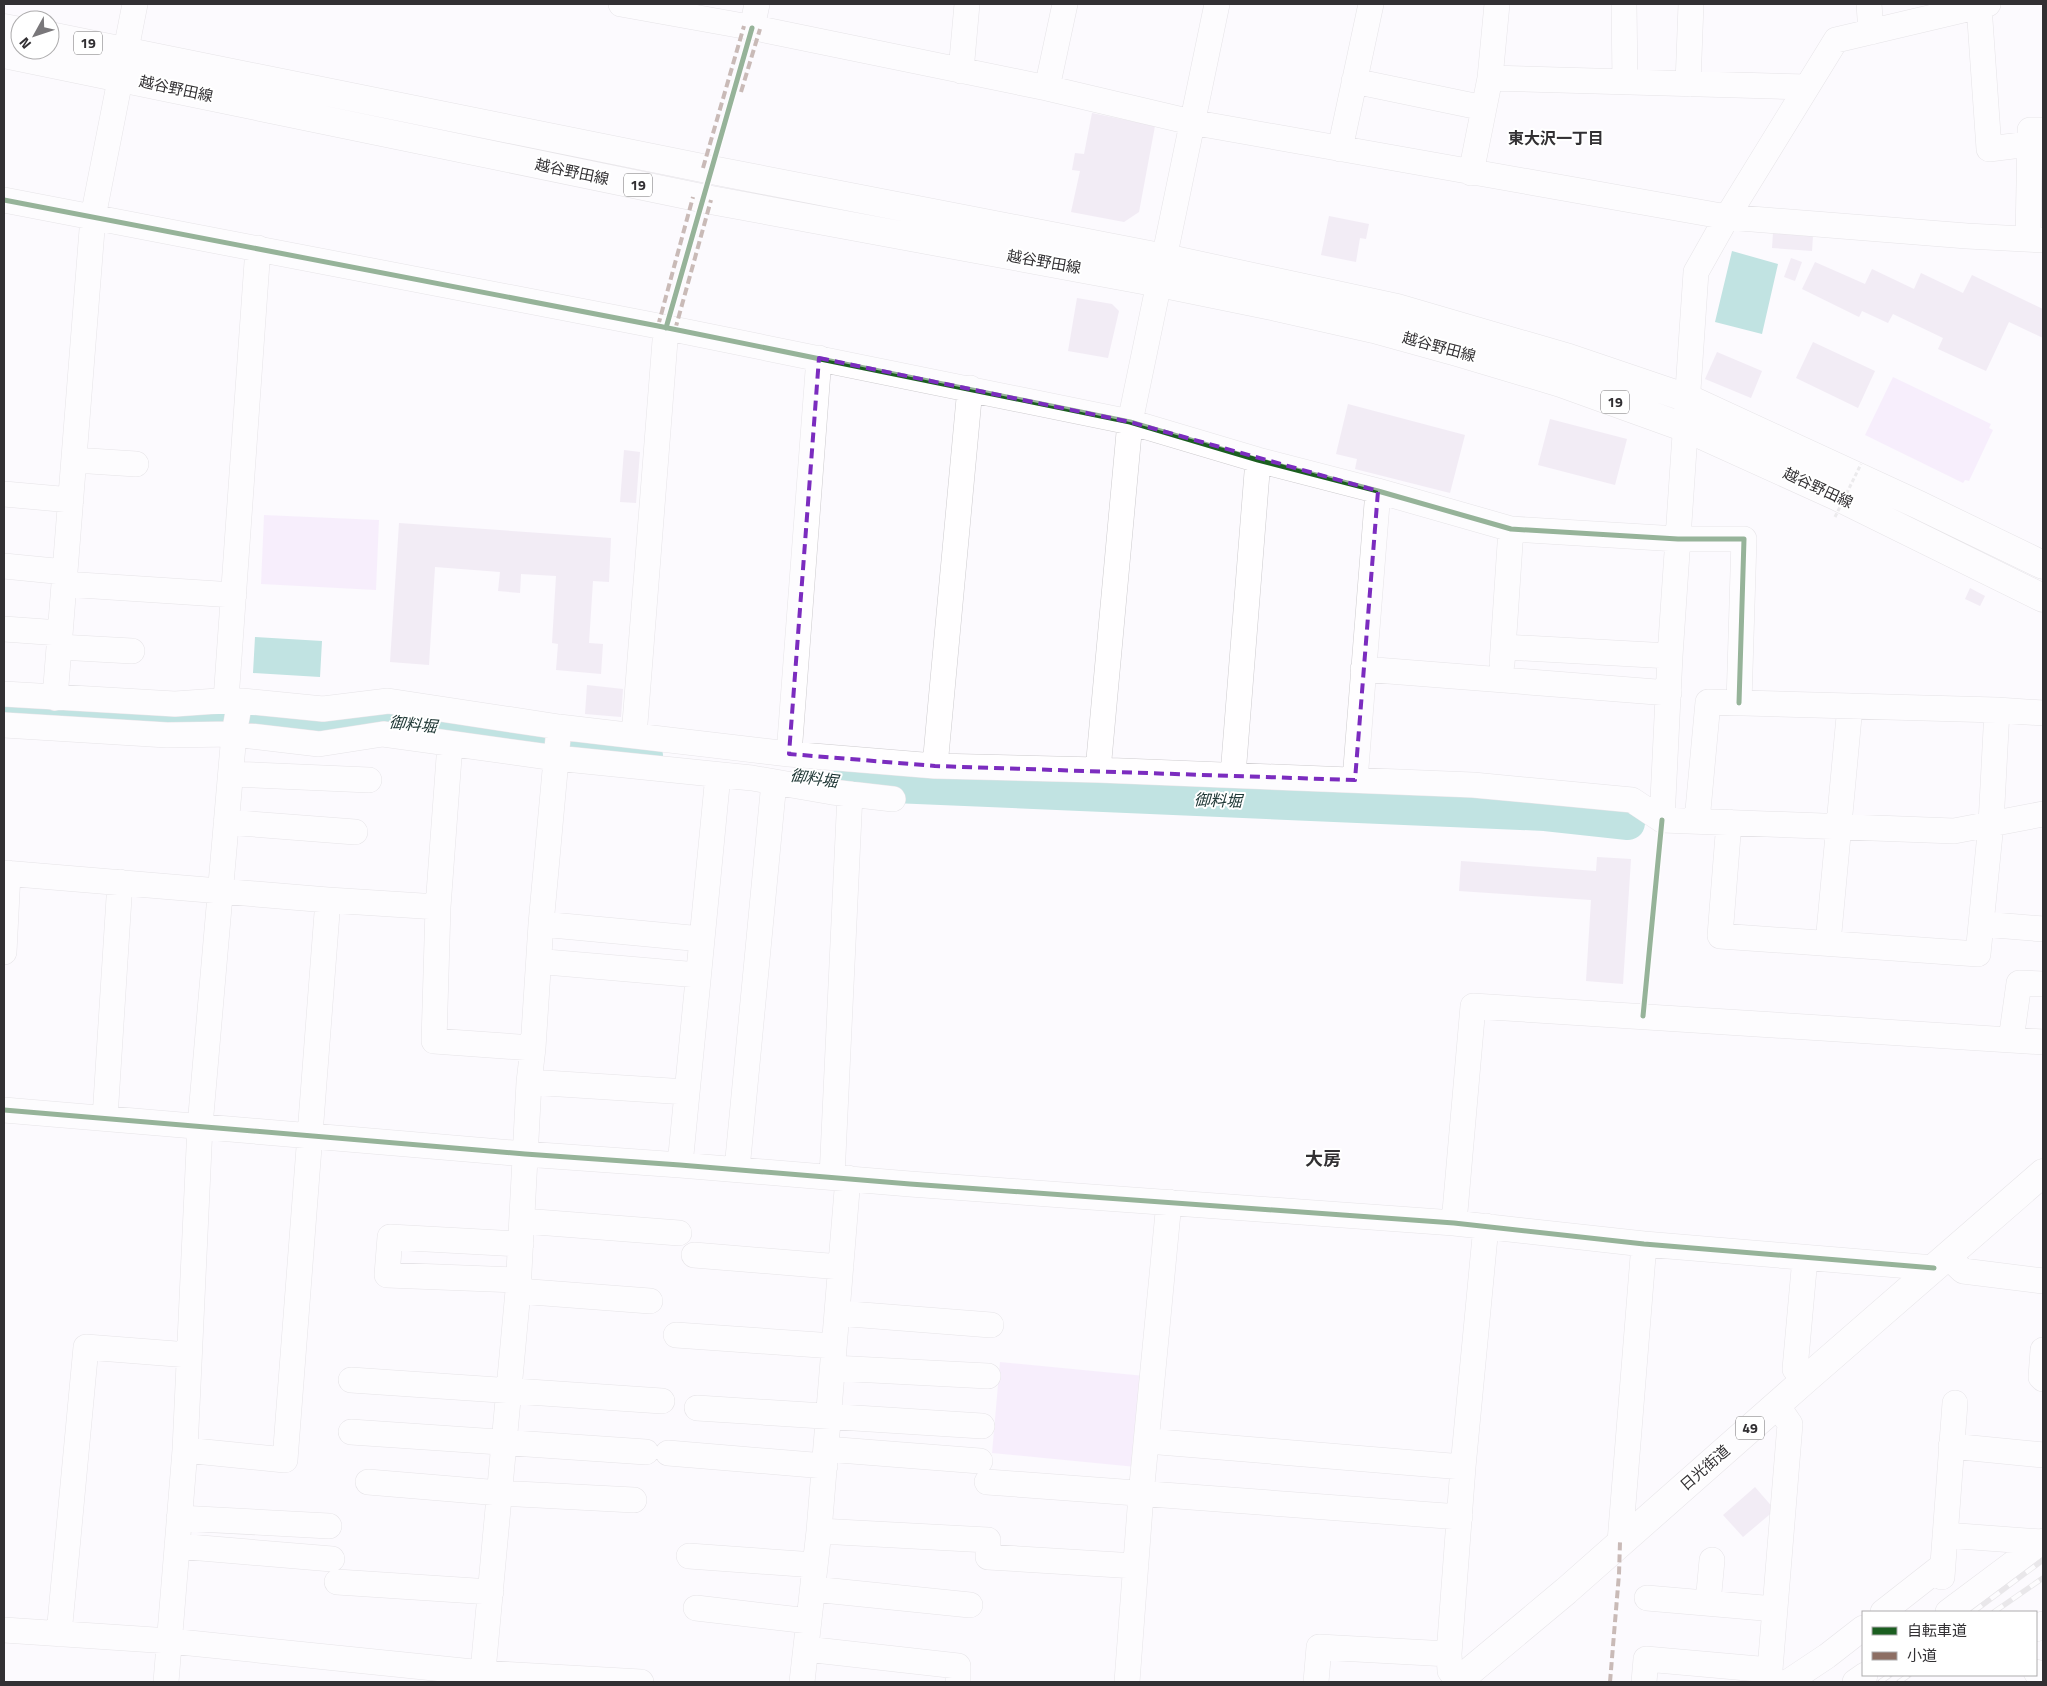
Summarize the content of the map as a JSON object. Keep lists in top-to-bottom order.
{
  "streets": {
    "main road": [
      "19",
      "越谷野田線",
      "49",
      "日光街道"
    ]
  },
  "districts": ["東大沢一丁目", "大房"],
  "water": ["御料堀"],
  "legend": ["自転車道", "小道"],
  "north": "bottom left"
}
